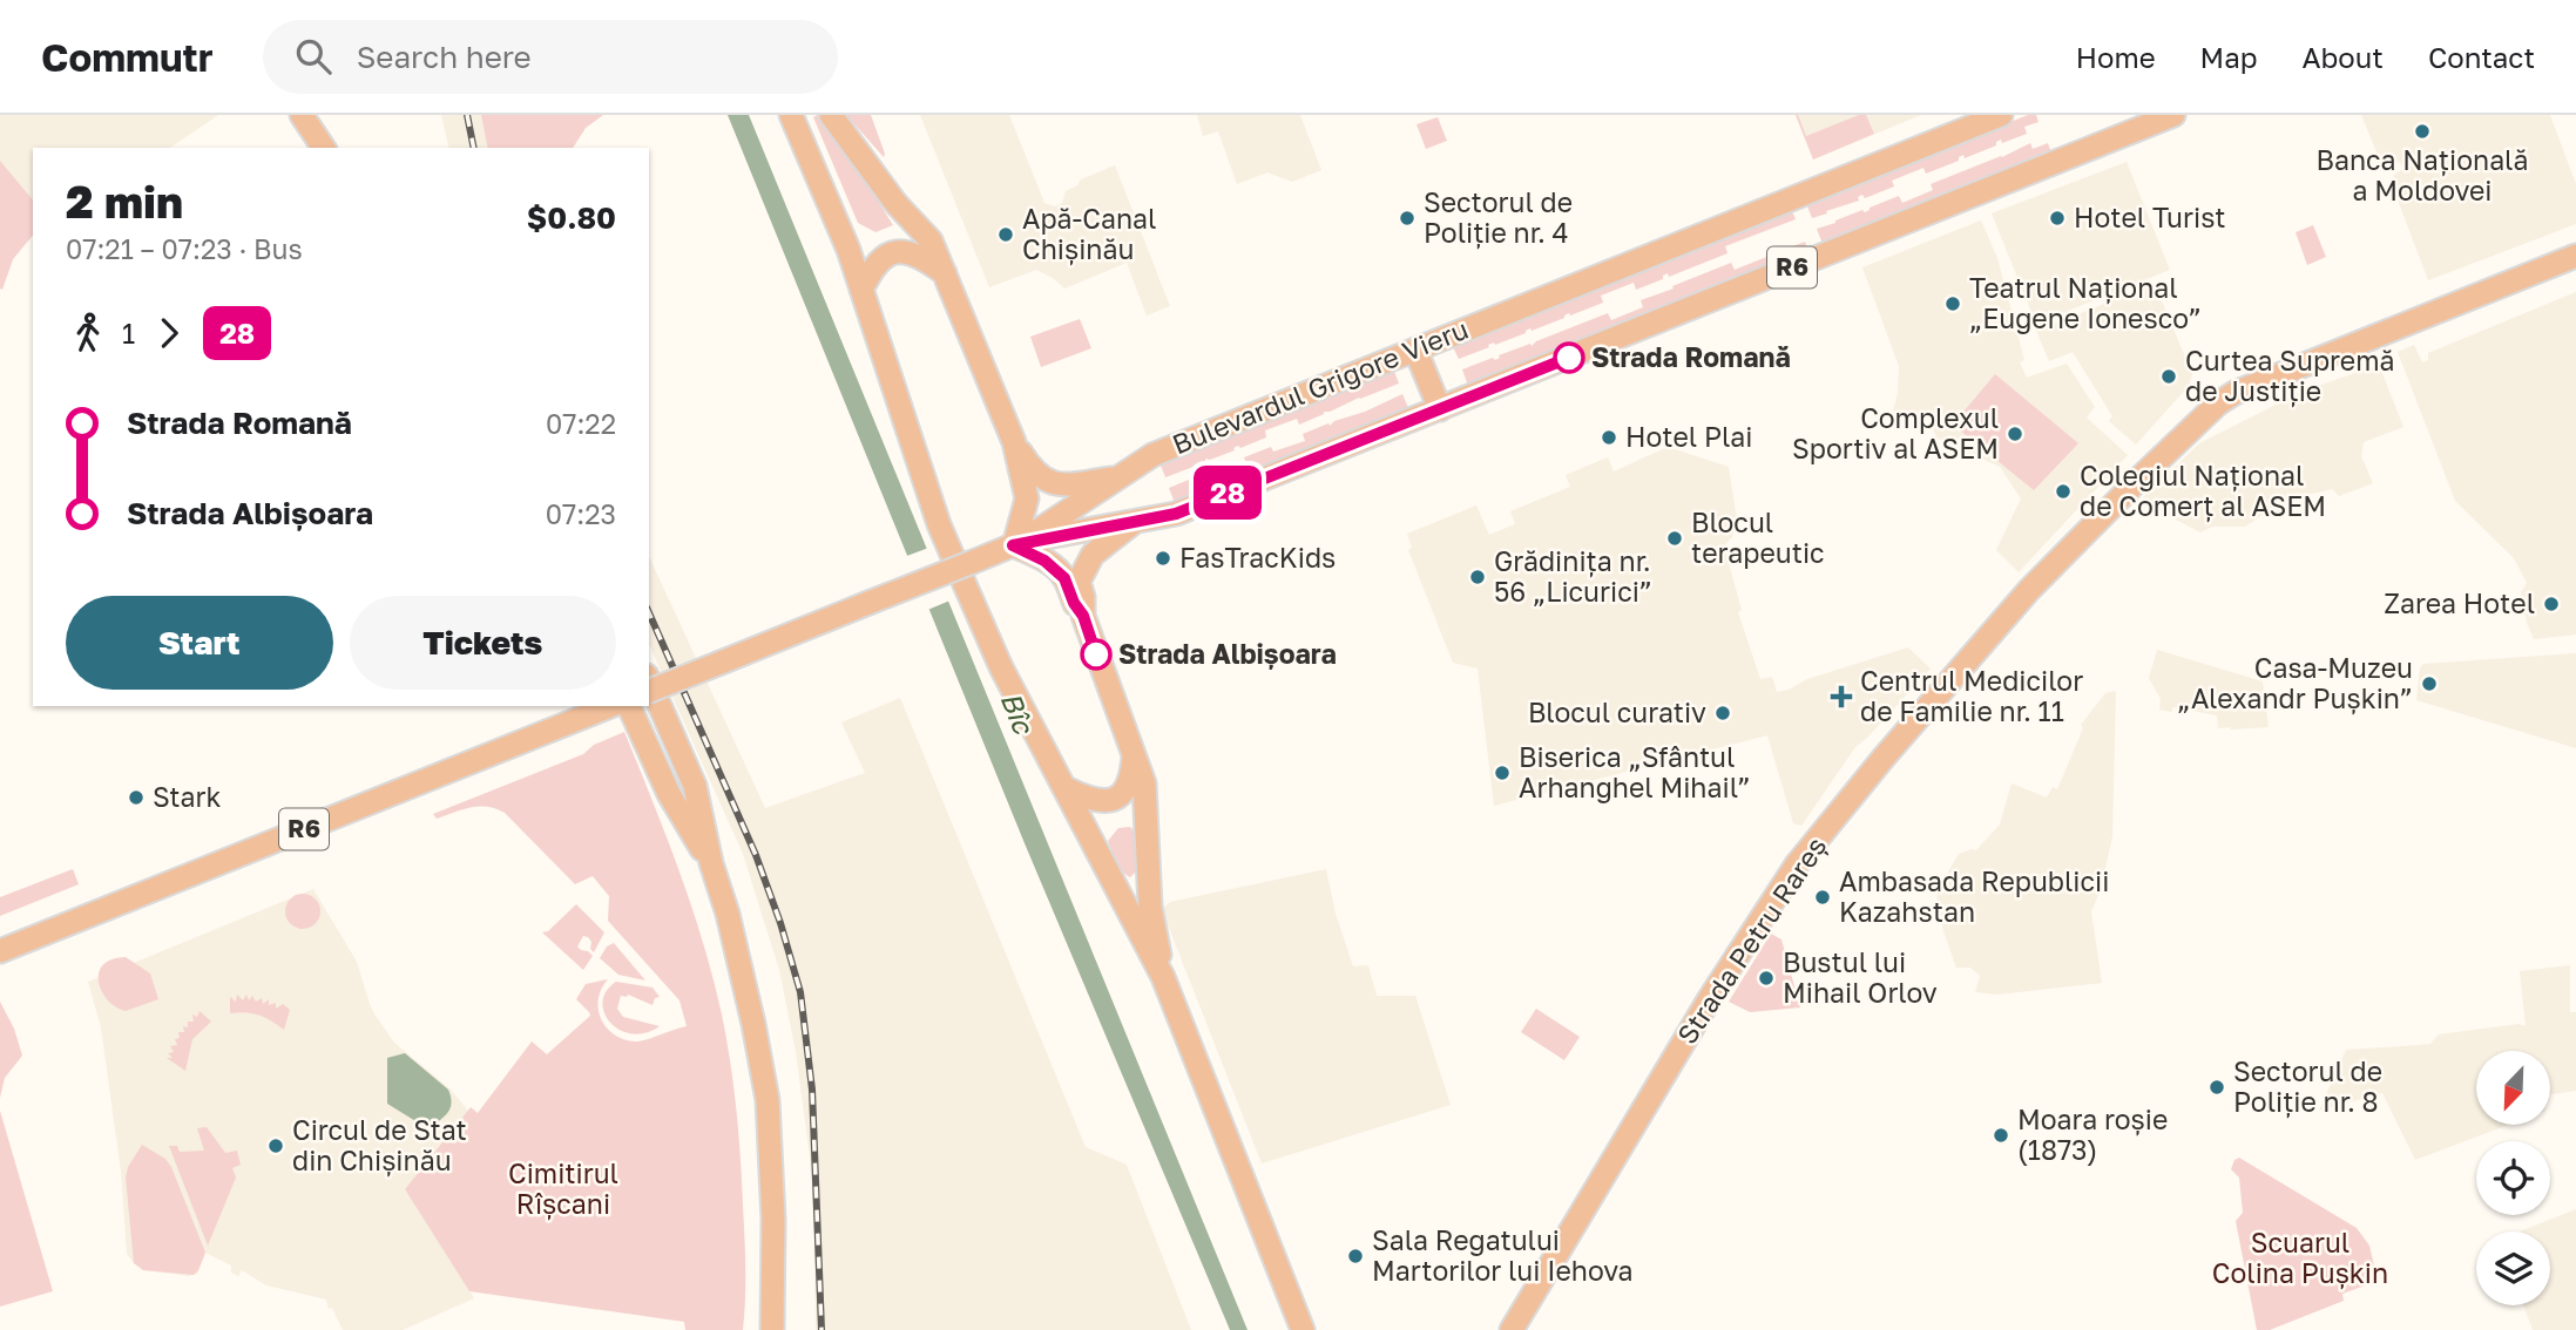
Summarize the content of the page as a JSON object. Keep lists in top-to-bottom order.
{
  "streets": {
    "main road": ["R6", "Bulevardul Grigore Vieru", "Strada Petru Rareș"]
  },
  "crossings": [
    ["R6", "Bulevardul Grigore Vieru"]
  ],
  "water": ["Bîc"],
  "parks": ["Cimitirul Rîșcani", "Scuarul Colina Pușkin"],
  "places": {
    "other": [
      "Banca Națională a Moldovei",
      "Sectorul de Poliție nr. 4",
      "Hotel Turist",
      "Apă-Canal Chișinău",
      "Teatrul Național „Eugene Ionesco”",
      "Strada Romană",
      "Curtea Supremă de Justiție",
      "Complexul Sportiv al ASEM",
      "Hotel Plai",
      "Colegiul Național de Comerț al ASEM",
      "Blocul terapeutic",
      "FasTracKids",
      "Grădinița nr. 56 „Licurici”",
      "Zarea Hotel",
      "Strada Albișoara",
      "Casa-Muzeu „Alexandr Pușkin”",
      "Blocul curativ",
      "Biserica „Sfântul Arhanghel Mihail”",
      "Stark",
      "Ambasada Republicii Kazahstan",
      "Bustul lui Mihail Orlov",
      "Sectorul de Poliție nr. 8",
      "Moara roșie (1873)",
      "Circul de Stat din Chișinău",
      "Sala Regatului Martorilor lui Iehova"
    ],
    "health": ["Centrul Medicilor de Familie nr. 11"]
  },
  "lines": ["bus line 28"],
  "north": "bottom left",
  "page": {
    "header": "Commutr",
    "search": "Search here",
    "nav": [
      "Home",
      "Map",
      "About",
      "Contact"
    ],
    "on_map": "28",
    "heading": ["2 min", "07:21 – 07:23 · Bus", "$0.80"],
    "legs": ["1", "28"],
    "list": [
      {
        "name": "Strada Romană",
        "value": "07:22"
      },
      {
        "name": "Strada Albișoara",
        "value": "07:23"
      }
    ],
    "buttons": ["Start", "Tickets"]
  }
}
